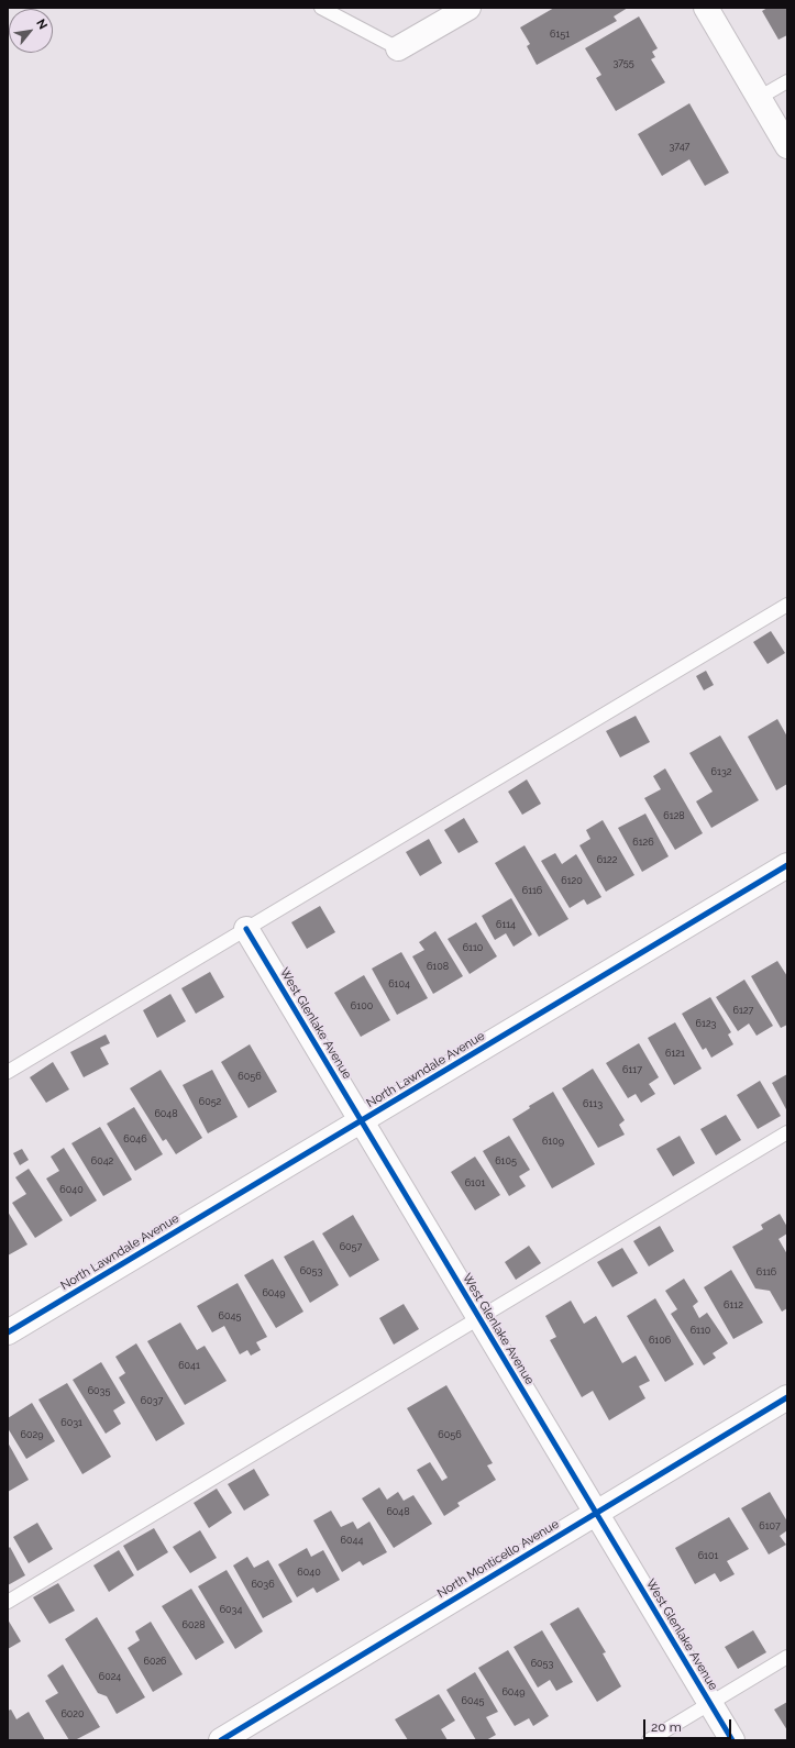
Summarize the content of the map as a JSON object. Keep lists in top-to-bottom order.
{
  "streets": {
    "street": ["West Glenlake Avenue", "North Lawndale Avenue", "North Monticello Avenue"]
  },
  "crossings": [
    ["West Glenlake Avenue", "North Lawndale Avenue"],
    ["West Glenlake Avenue", "North Monticello Avenue"]
  ],
  "house_numbers": [
    "6151",
    "3755",
    "3747",
    "6132",
    "6128",
    "6126",
    "6122",
    "6120",
    "6116",
    "6114",
    "6110",
    "6108",
    "6104",
    "6100",
    "6127",
    "6123",
    "6121",
    "6117",
    "6056",
    "6052",
    "6113",
    "6048",
    "6046",
    "6109",
    "6042",
    "6105",
    "6101",
    "6040",
    "6057",
    "6053",
    "6116",
    "6049",
    "6112",
    "6045",
    "6110",
    "6106",
    "6041",
    "6035",
    "6037",
    "6031",
    "6029",
    "6056",
    "6048",
    "6107",
    "6044",
    "6101",
    "6040",
    "6036",
    "6034",
    "6028",
    "6026",
    "6053",
    "6024",
    "6049",
    "6045",
    "6020"
  ],
  "scale_bar": "20 m",
  "north": "top right"
}
